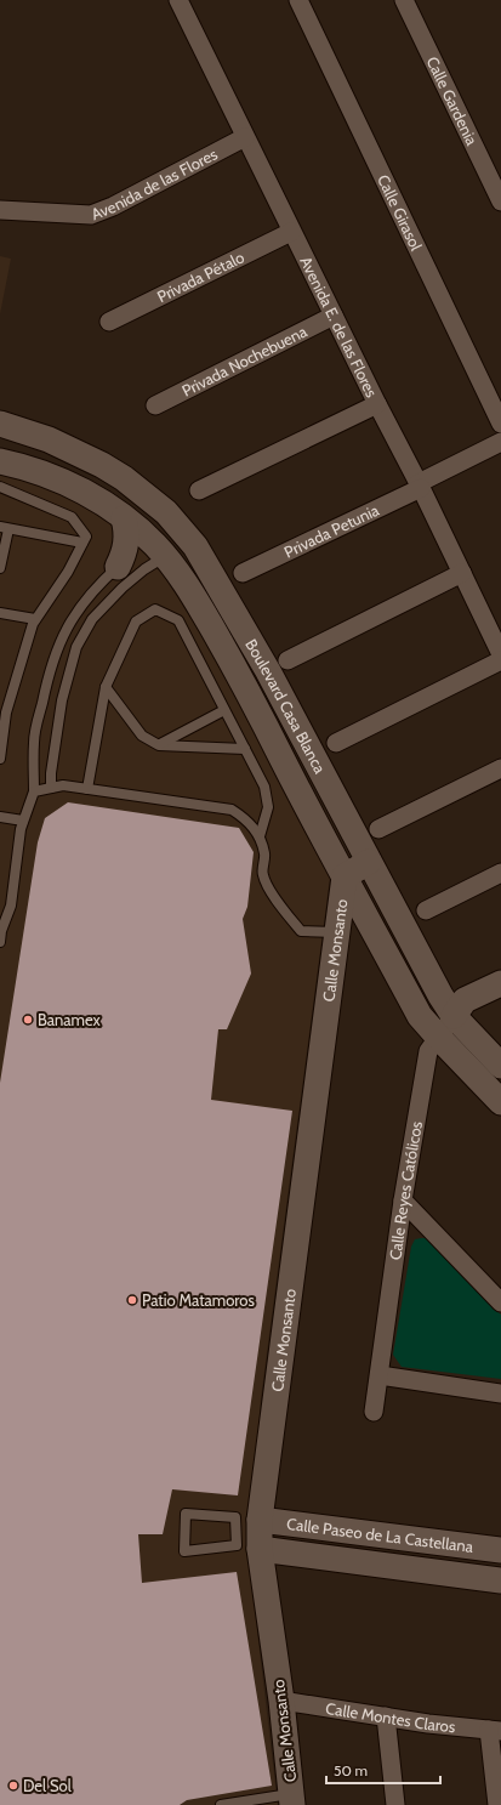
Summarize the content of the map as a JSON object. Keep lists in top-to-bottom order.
{
  "streets": {
    "street": [
      "Calle Gardenia",
      "Avenida de las Flores",
      "Calle Girasol",
      "Privada Pétalo",
      "Avenida E. de las Flores",
      "Privada Nochebuena",
      "Privada Petunia",
      "Boulevard Casa Blanca",
      "Calle Monsanto",
      "Calle Reyes Católicos",
      "Calle Paseo de La Castellana",
      "Calle Montes Claros"
    ]
  },
  "crossings": [
    ["Avenida de las Flores", "Avenida E. de las Flores"],
    ["Privada Pétalo", "Avenida E. de las Flores"],
    ["Avenida E. de las Flores", "Privada Nochebuena"],
    ["Avenida E. de las Flores", "Privada Petunia"],
    ["Boulevard Casa Blanca", "Calle Monsanto"],
    ["Boulevard Casa Blanca", "Calle Reyes Católicos"],
    ["Calle Monsanto", "Calle Paseo de La Castellana"],
    ["Calle Monsanto", "Calle Montes Claros"]
  ],
  "places": ["Banamex", "Patio Matamoros", "Del Sol"],
  "scale_bar": "50 m"
}
